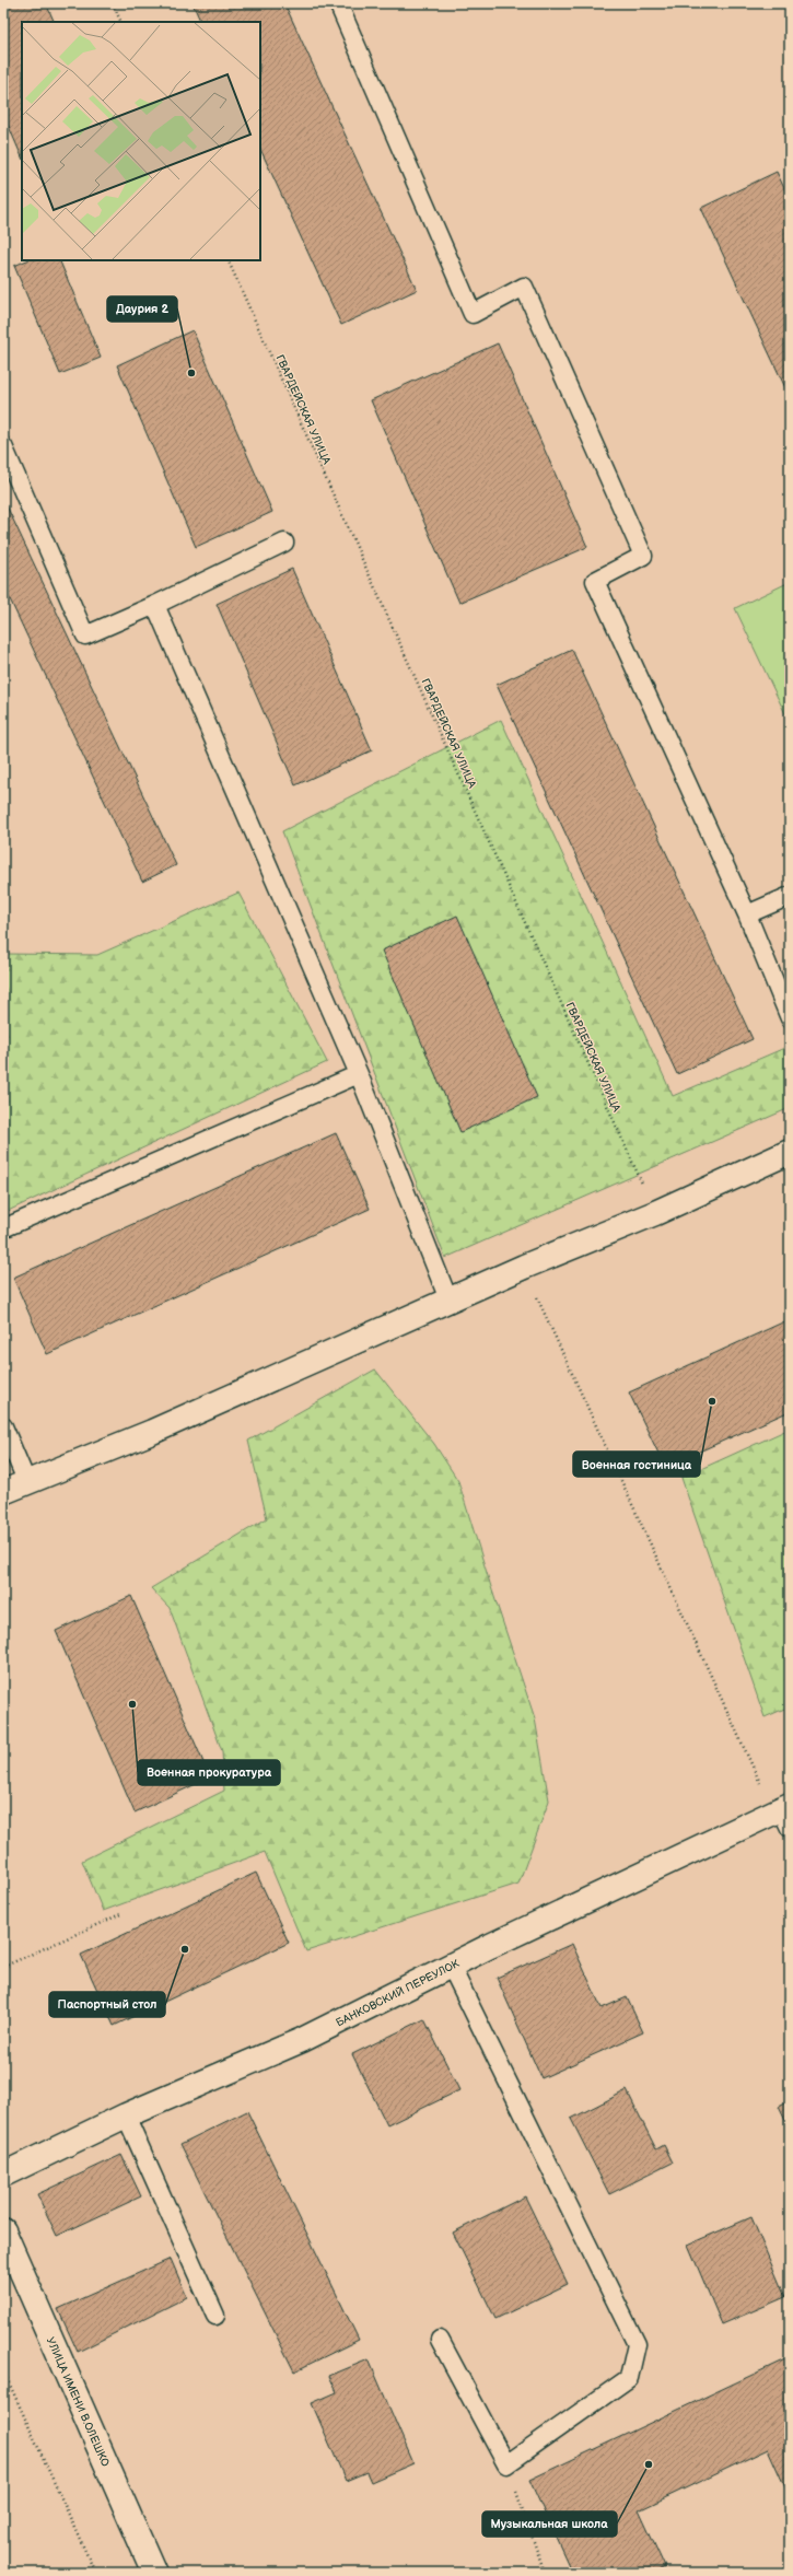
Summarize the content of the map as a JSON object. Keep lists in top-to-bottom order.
{
  "streets": {
    "street": ["БАНКОВСКИЙ ПЕРЕУЛОК", "УЛИЦА ИМЕНИ В.ОЛЕШКО"],
    "path": ["ГВАРДЕЙСКАЯ УЛИЦА"]
  },
  "places": [
    "Даурия 2",
    "Военная гостиница",
    "Военная прокуратура",
    "Паспортный стол",
    "Музыкальная школа"
  ]
}
